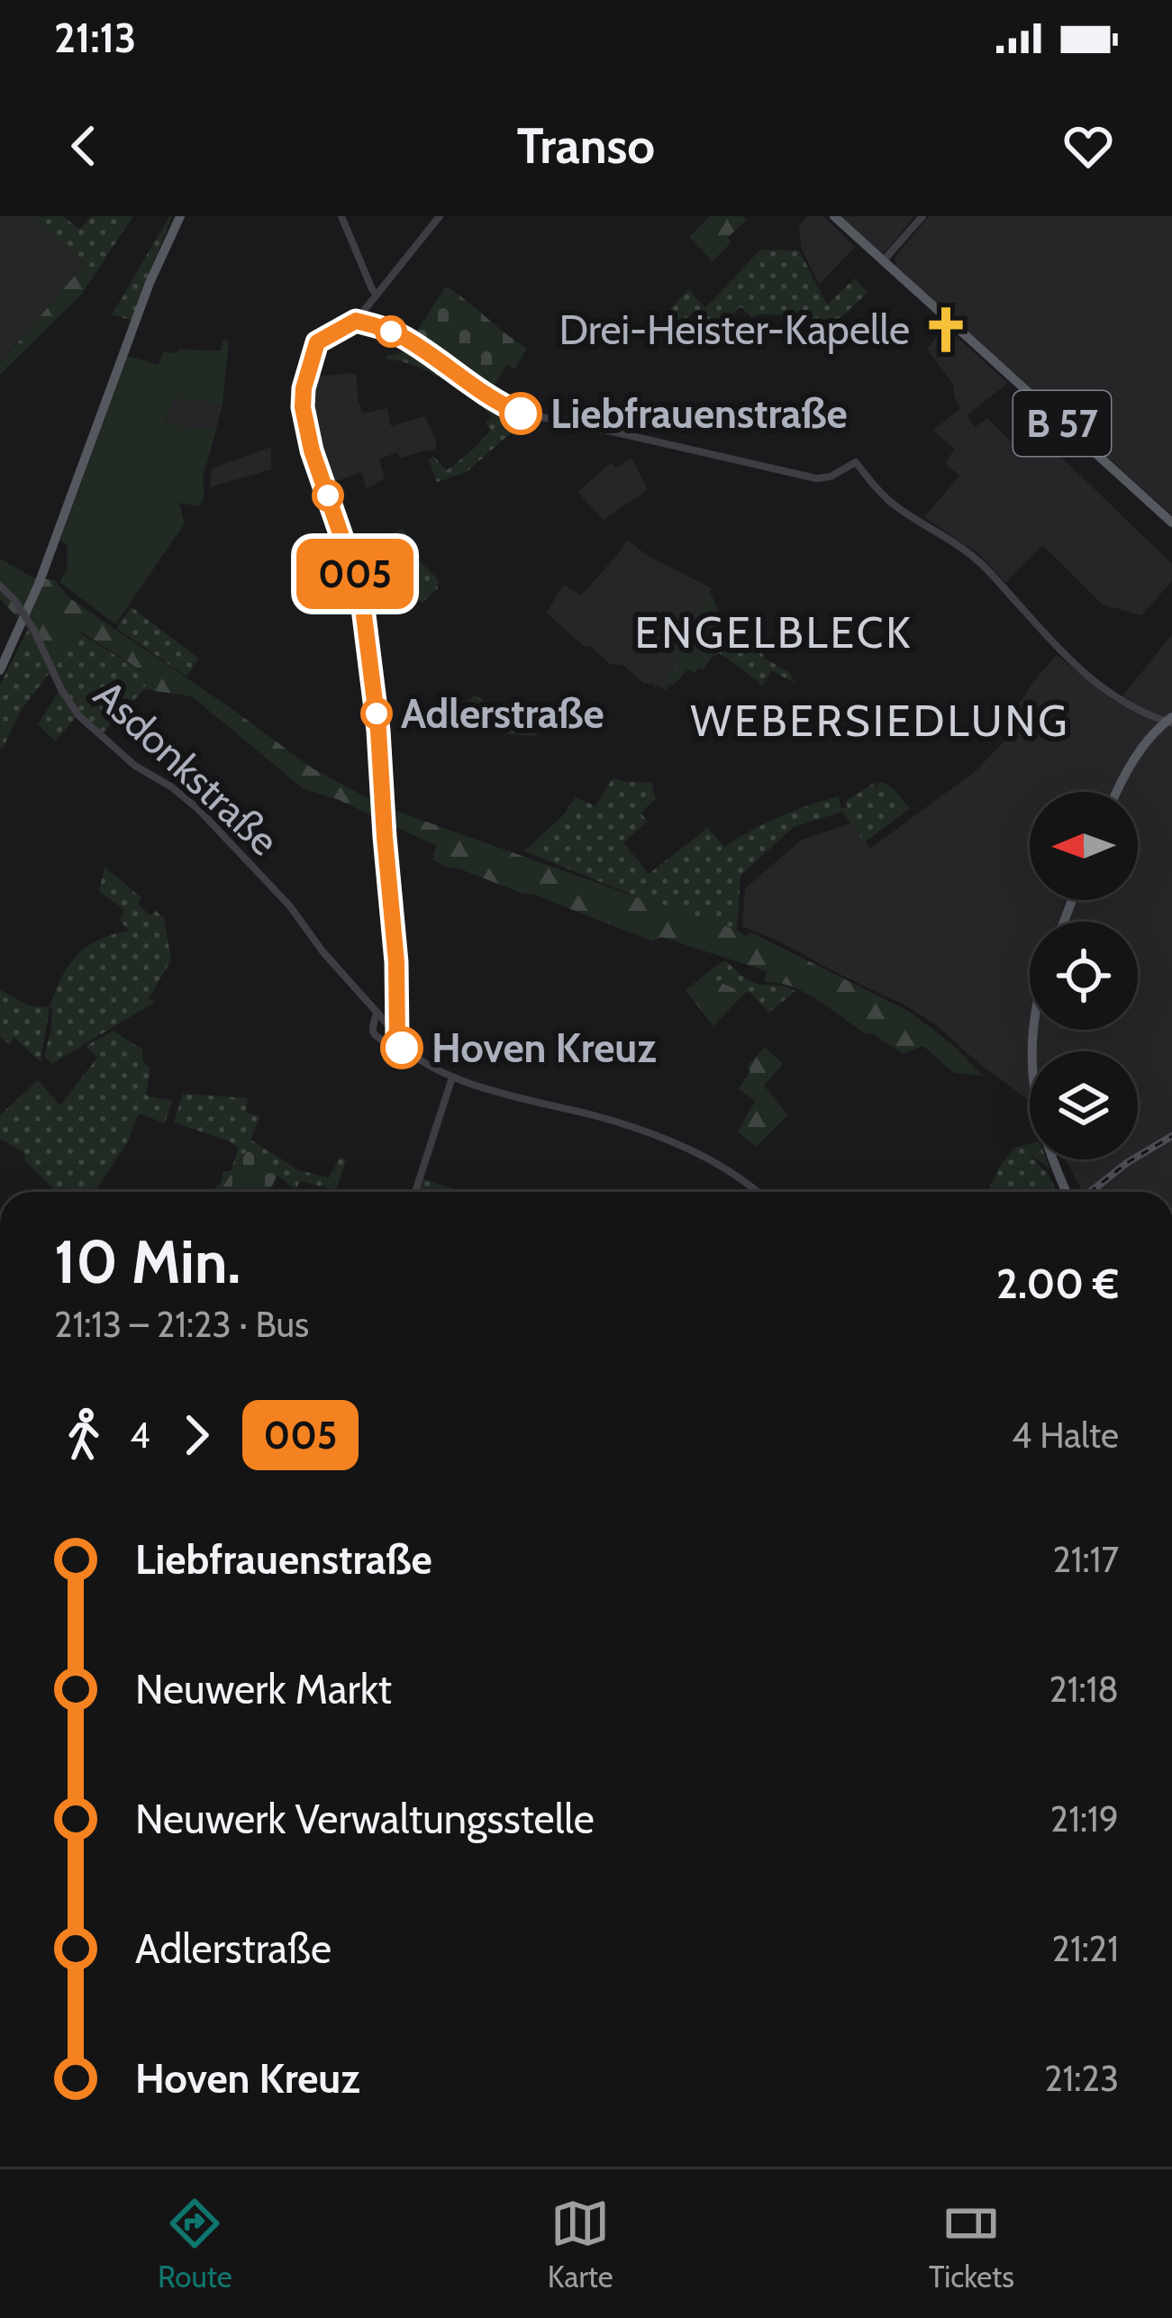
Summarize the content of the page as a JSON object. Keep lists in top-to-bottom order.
{
  "streets": {
    "main road": ["B 57"],
    "street": ["Asdonkstraße"]
  },
  "districts": ["ENGELBLECK", "WEBERSIEDLUNG"],
  "places": {
    "church": ["Drei-Heister-Kapelle"],
    "other": ["Liebfrauenstraße", "Adlerstraße", "Hoven Kreuz"]
  },
  "lines": ["bus line 005"],
  "north": "left",
  "page": {
    "status": "21:13",
    "header": "Transo",
    "on_map": "005",
    "heading": ["10 Min.", "21:13 – 21:23 · Bus", "2.00 €"],
    "legs": ["4", "005", "4 Halte"],
    "list": [
      {
        "name": "Liebfrauenstraße",
        "value": "21:17"
      },
      {
        "name": "Neuwerk Markt",
        "value": "21:18"
      },
      {
        "name": "Neuwerk Verwaltungsstelle",
        "value": "21:19"
      },
      {
        "name": "Adlerstraße",
        "value": "21:21"
      },
      {
        "name": "Hoven Kreuz",
        "value": "21:23"
      }
    ],
    "tabs": ["Route", "Karte", "Tickets"]
  }
}
